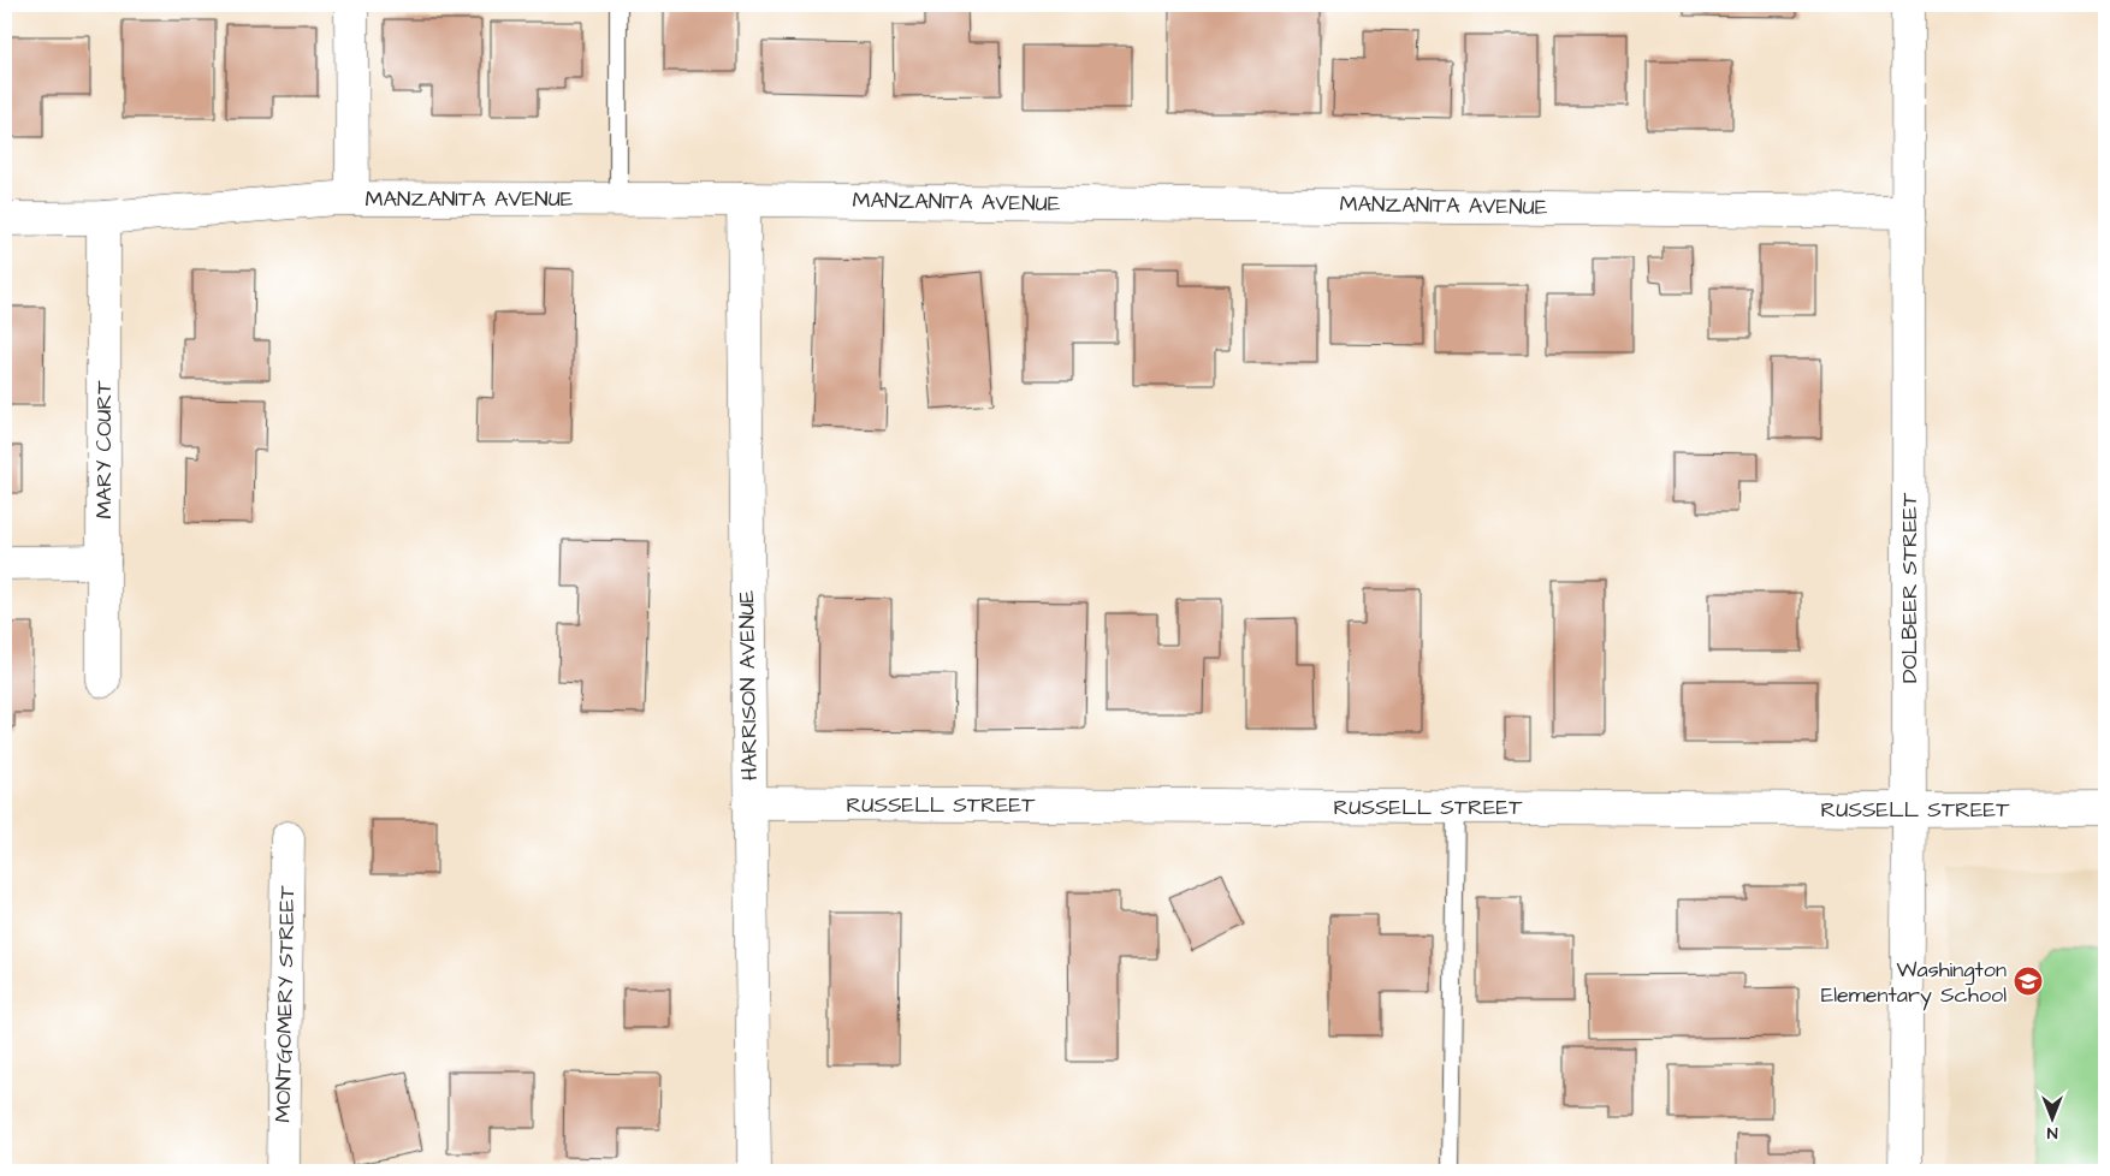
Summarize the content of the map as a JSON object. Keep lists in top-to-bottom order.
{
  "streets": {
    "street": [
      "MANZANITA AVENUE",
      "MARY COURT",
      "DOLBEER STREET",
      "HARRISON AVENUE",
      "RUSSELL STREET",
      "MONTGOMERY STREET"
    ]
  },
  "crossings": [
    ["MANZANITA AVENUE", "MARY COURT"],
    ["MANZANITA AVENUE", "DOLBEER STREET"],
    ["MANZANITA AVENUE", "HARRISON AVENUE"],
    ["DOLBEER STREET", "RUSSELL STREET"],
    ["HARRISON AVENUE", "RUSSELL STREET"]
  ],
  "places": {
    "school or university": ["Washington Elementary School"]
  },
  "north": "bottom"
}
